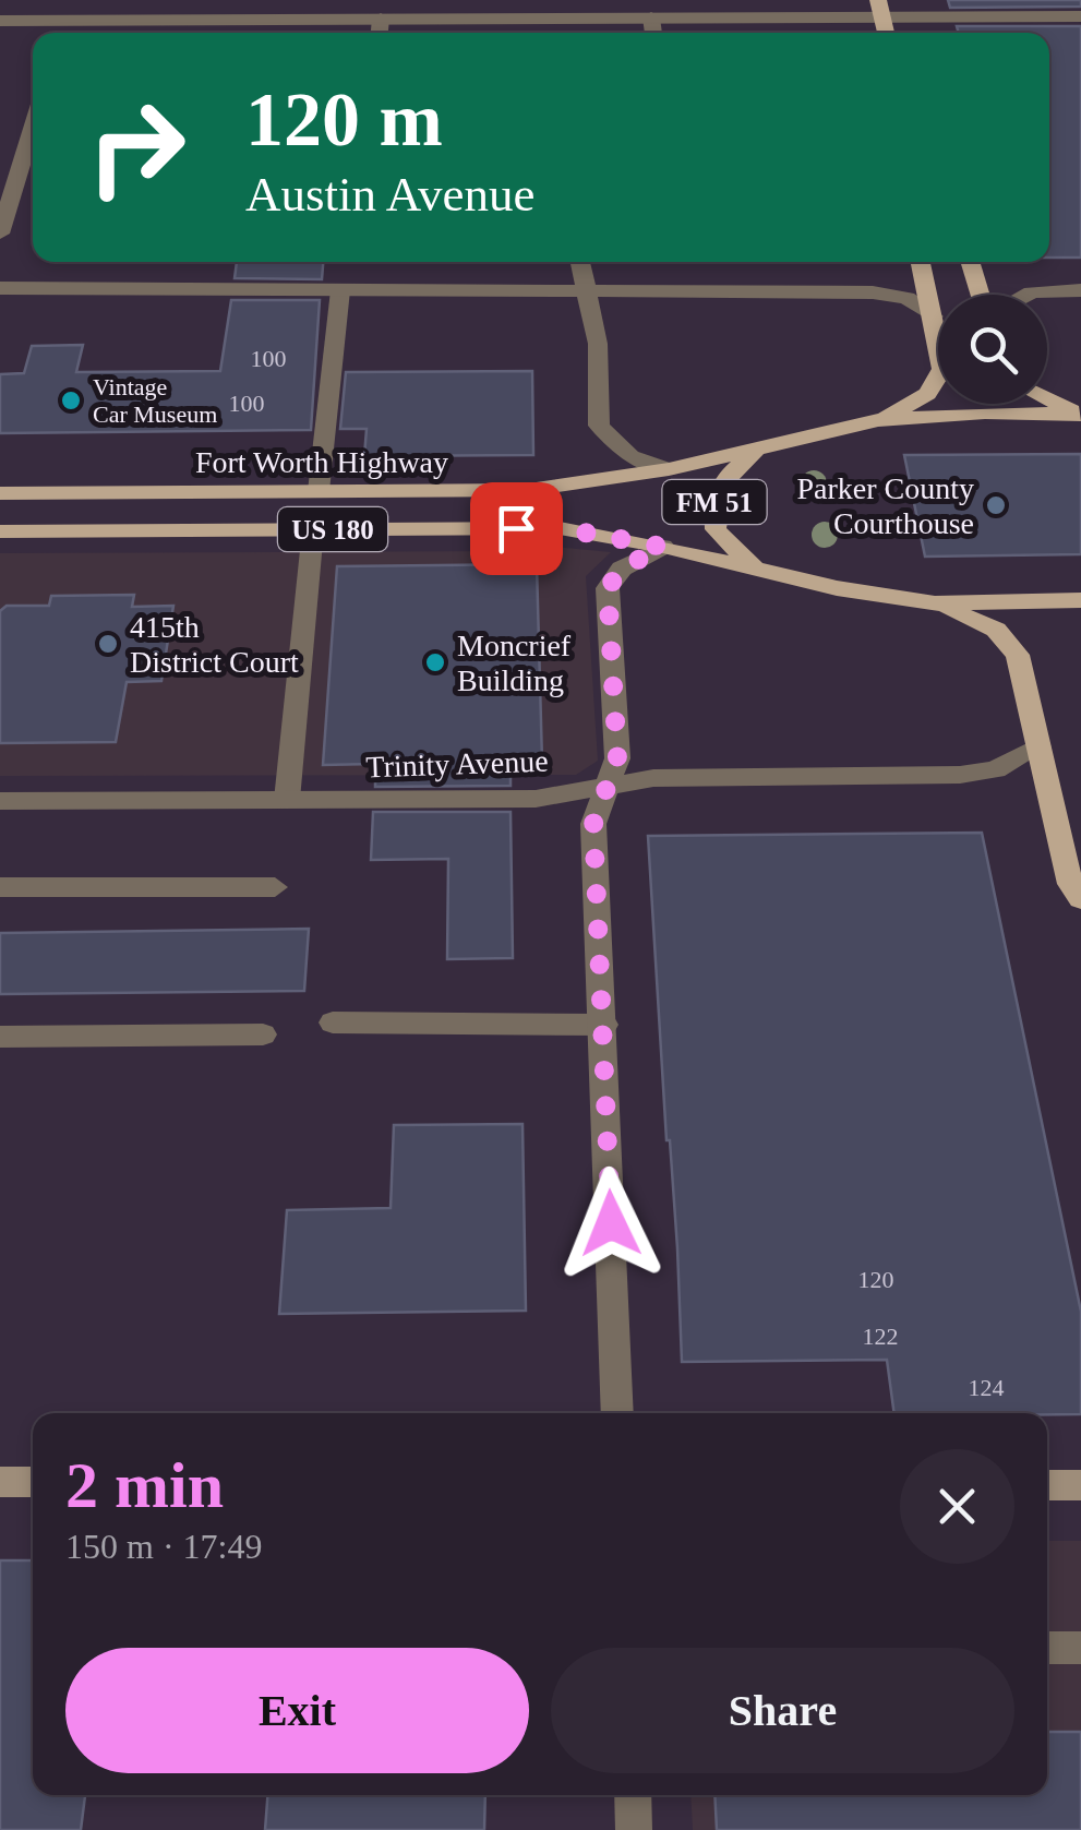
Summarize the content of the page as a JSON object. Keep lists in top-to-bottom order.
{
  "streets": {
    "main road": ["Fort Worth Highway", "FM 51", "US 180"],
    "street": ["Trinity Avenue"]
  },
  "crossings": [
    ["Fort Worth Highway", "FM 51"],
    ["Fort Worth Highway", "US 180"],
    ["FM 51", "US 180"]
  ],
  "places": [
    "Vintage Car Museum",
    "Parker County Courthouse",
    "415th District Court",
    "Moncrief Building"
  ],
  "house_numbers": [
    "100",
    "100",
    "120",
    "122",
    "124"
  ],
  "page": {
    "turn": ["120 m", "Austin Avenue"],
    "heading": ["2 min", "150 m · 17:49"],
    "buttons": ["Exit", "Share"]
  }
}
